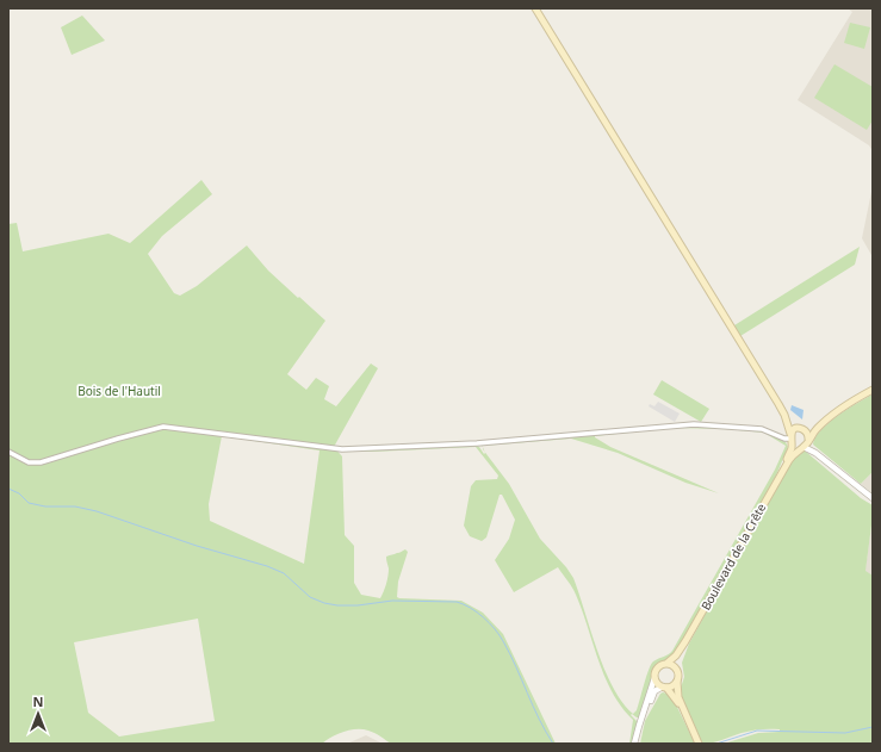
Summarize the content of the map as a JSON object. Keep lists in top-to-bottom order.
{
  "streets": {
    "main road": ["Boulevard de la Crête"]
  },
  "parks": ["Bois de l'Hautil"],
  "north": "top"
}
